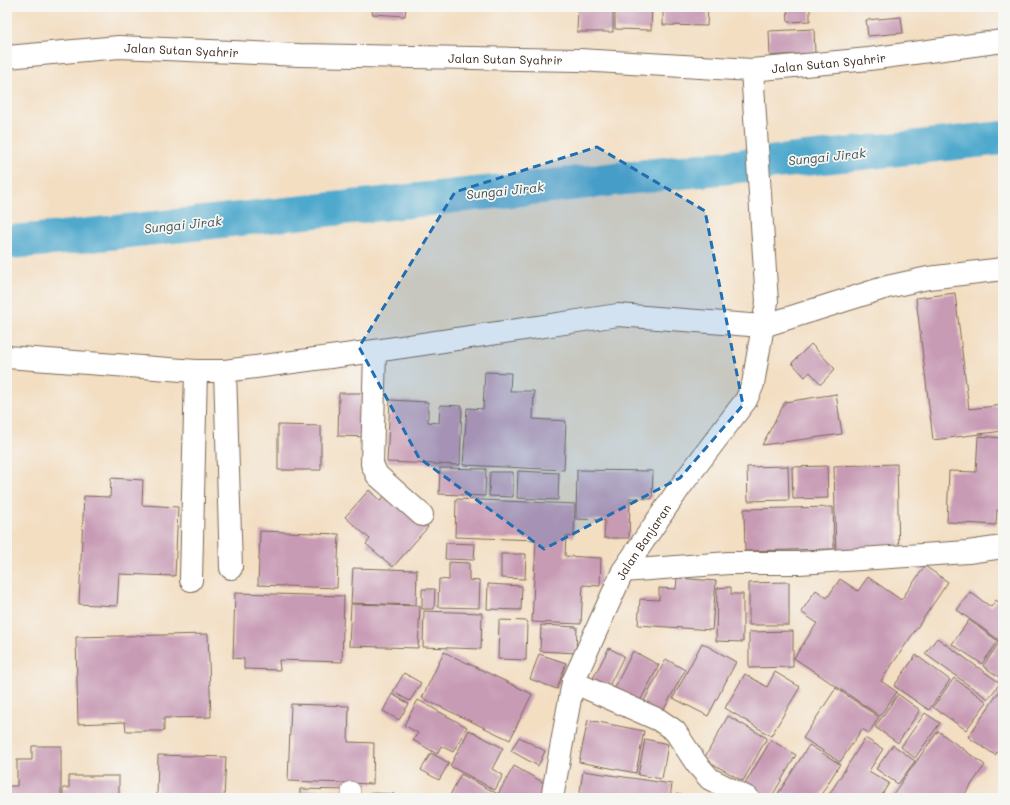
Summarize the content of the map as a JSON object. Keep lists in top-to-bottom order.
{
  "streets": {
    "street": ["Jalan Sutan Syahrir", "Jalan Banjaran"]
  },
  "crossings": [
    ["Jalan Sutan Syahrir", "Jalan Banjaran"]
  ],
  "water": ["Sungai Jirak"]
}
